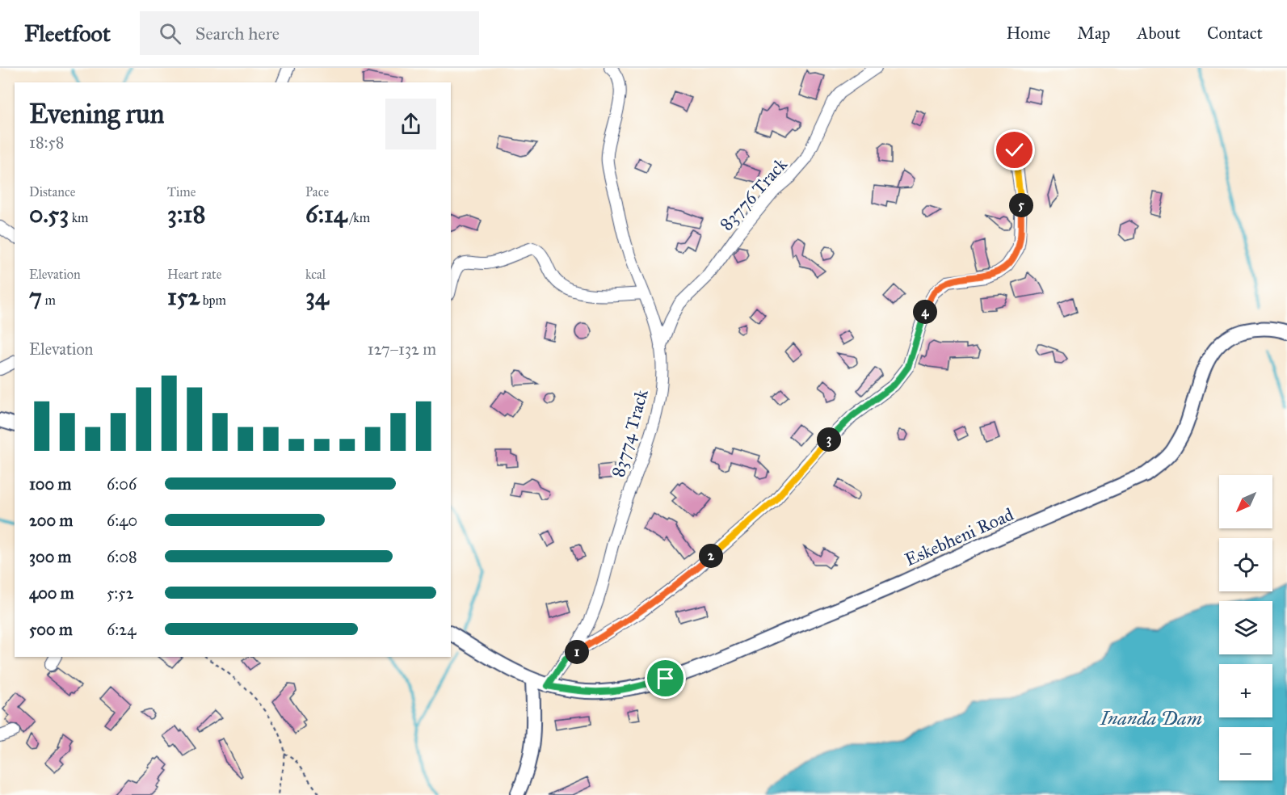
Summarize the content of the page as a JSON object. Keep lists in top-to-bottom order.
{
  "streets": {
    "street": ["83776 Track", "83774 Track", "Eskebheni Road"]
  },
  "crossings": [
    ["83776 Track", "83774 Track"],
    ["83774 Track", "Eskebheni Road"]
  ],
  "water": ["Inanda Dam"],
  "north": "bottom left",
  "page": {
    "header": "Fleetfoot",
    "search": "Search here",
    "nav": [
      "Home",
      "Map",
      "About",
      "Contact"
    ],
    "heading": ["Evening run", "18:58"],
    "stats": [
      ["Distance", "0.53 km"],
      ["Time", "3:18"],
      ["Pace", "6:14 /km"],
      ["Elevation", "7 m"],
      ["Heart rate", "152 bpm"],
      ["kcal", "34"]
    ],
    "pins": [
      "5",
      "4",
      "3",
      "2",
      "1"
    ],
    "chart": ["Elevation", "127–132 m"],
    "list": [
      {
        "name": "100 m",
        "note": "6:06"
      },
      {
        "name": "200 m",
        "note": "6:40"
      },
      {
        "name": "300 m",
        "note": "6:08"
      },
      {
        "name": "400 m",
        "note": "5:52"
      },
      {
        "name": "500 m",
        "note": "6:24"
      }
    ],
    "map_buttons": ["+", "−"]
  }
}
